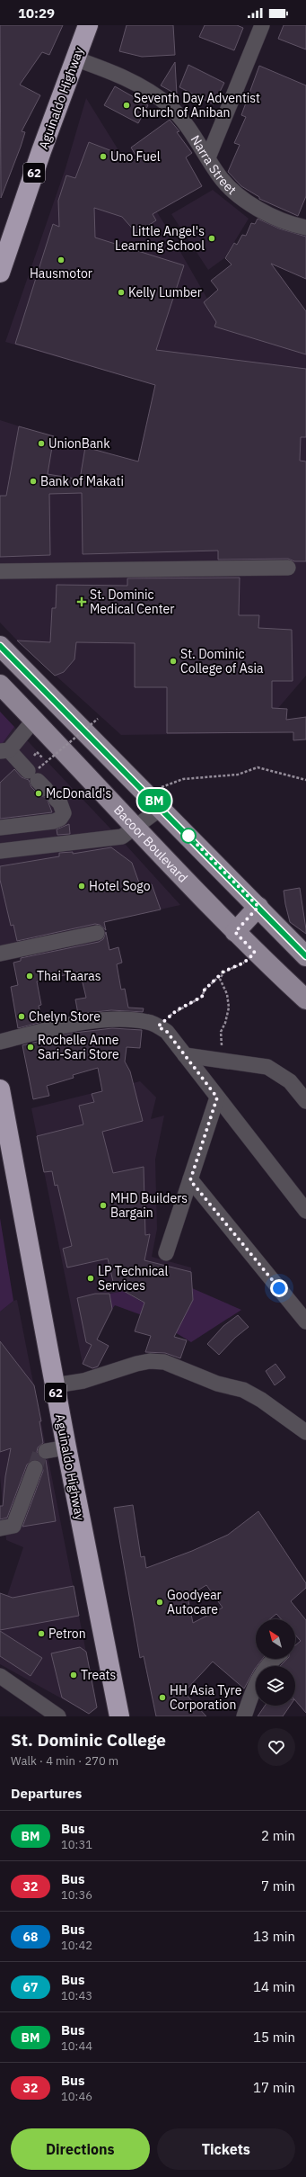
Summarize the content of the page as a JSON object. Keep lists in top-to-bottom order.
{
  "streets": {
    "highway": ["Aguinaldo Highway", "62"],
    "main road": ["Bacoor Boulevard"],
    "street": ["Narra Street"]
  },
  "crossings": [
    ["Aguinaldo Highway", "Narra Street"]
  ],
  "places": {
    "other": [
      "Seventh Day Adventist Church of Aniban",
      "Uno Fuel",
      "Little Angel's Learning School",
      "Hausmotor",
      "Kelly Lumber",
      "UnionBank",
      "Bank of Makati",
      "St. Dominic College of Asia",
      "McDonald's",
      "Hotel Sogo",
      "Thai Taaras",
      "Chelyn Store",
      "Rochelle Anne Sari-Sari Store",
      "MHD Builders Bargain",
      "LP Technical Services",
      "Goodyear Autocare",
      "Petron",
      "Treats",
      "HH Asia Tyre Corporation"
    ],
    "health": ["St. Dominic Medical Center"]
  },
  "lines": ["bus line BM"],
  "north": "top left",
  "page": {
    "status": "10:29",
    "on_map": "BM",
    "heading": [
      ["St. Dominic College", "Walk · 4 min · 270 m"],
      "Departures"
    ],
    "list": [
      {
        "mark": "BM",
        "name": "Bus",
        "note": "10:31",
        "value": "2 min"
      },
      {
        "mark": "32",
        "name": "Bus",
        "note": "10:36",
        "value": "7 min"
      },
      {
        "mark": "68",
        "name": "Bus",
        "note": "10:42",
        "value": "13 min"
      },
      {
        "mark": "67",
        "name": "Bus",
        "note": "10:43",
        "value": "14 min"
      },
      {
        "mark": "BM",
        "name": "Bus",
        "note": "10:44",
        "value": "15 min"
      },
      {
        "mark": "32",
        "name": "Bus",
        "note": "10:46",
        "value": "17 min"
      }
    ],
    "buttons": ["Directions", "Tickets"]
  }
}
